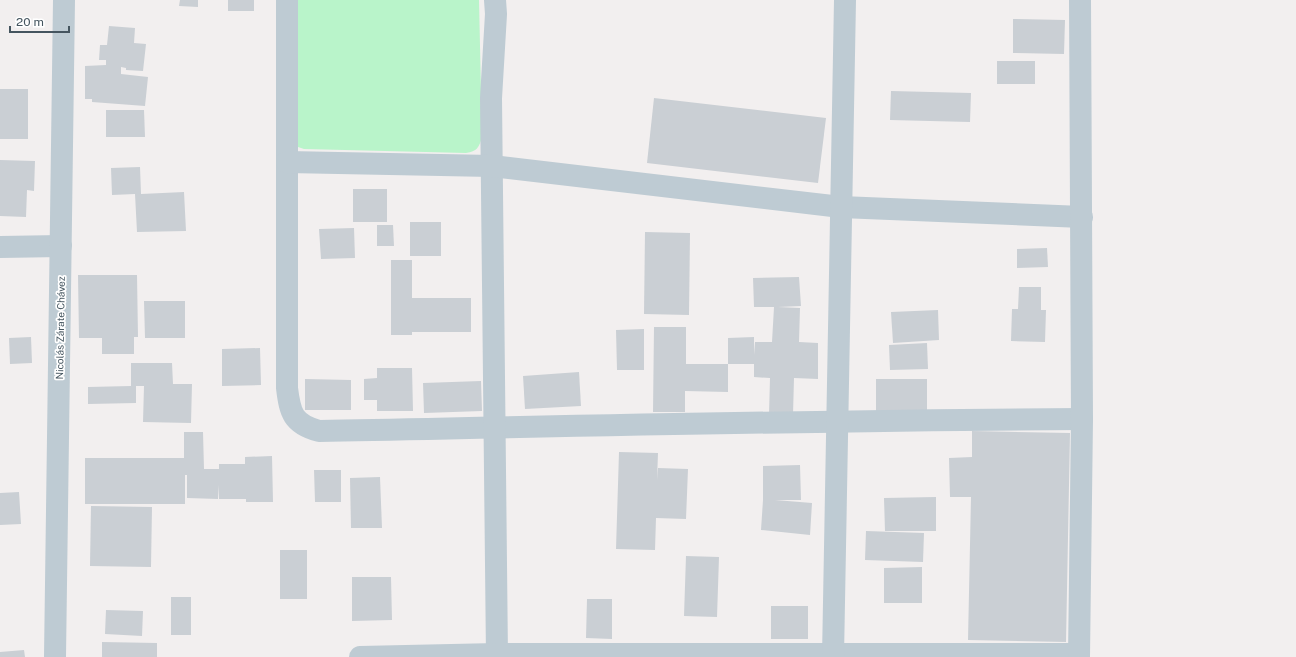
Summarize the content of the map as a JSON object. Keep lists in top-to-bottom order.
{
  "streets": {
    "street": ["Nicolás Zárate Chávez"]
  },
  "scale_bar": "20 m"
}
